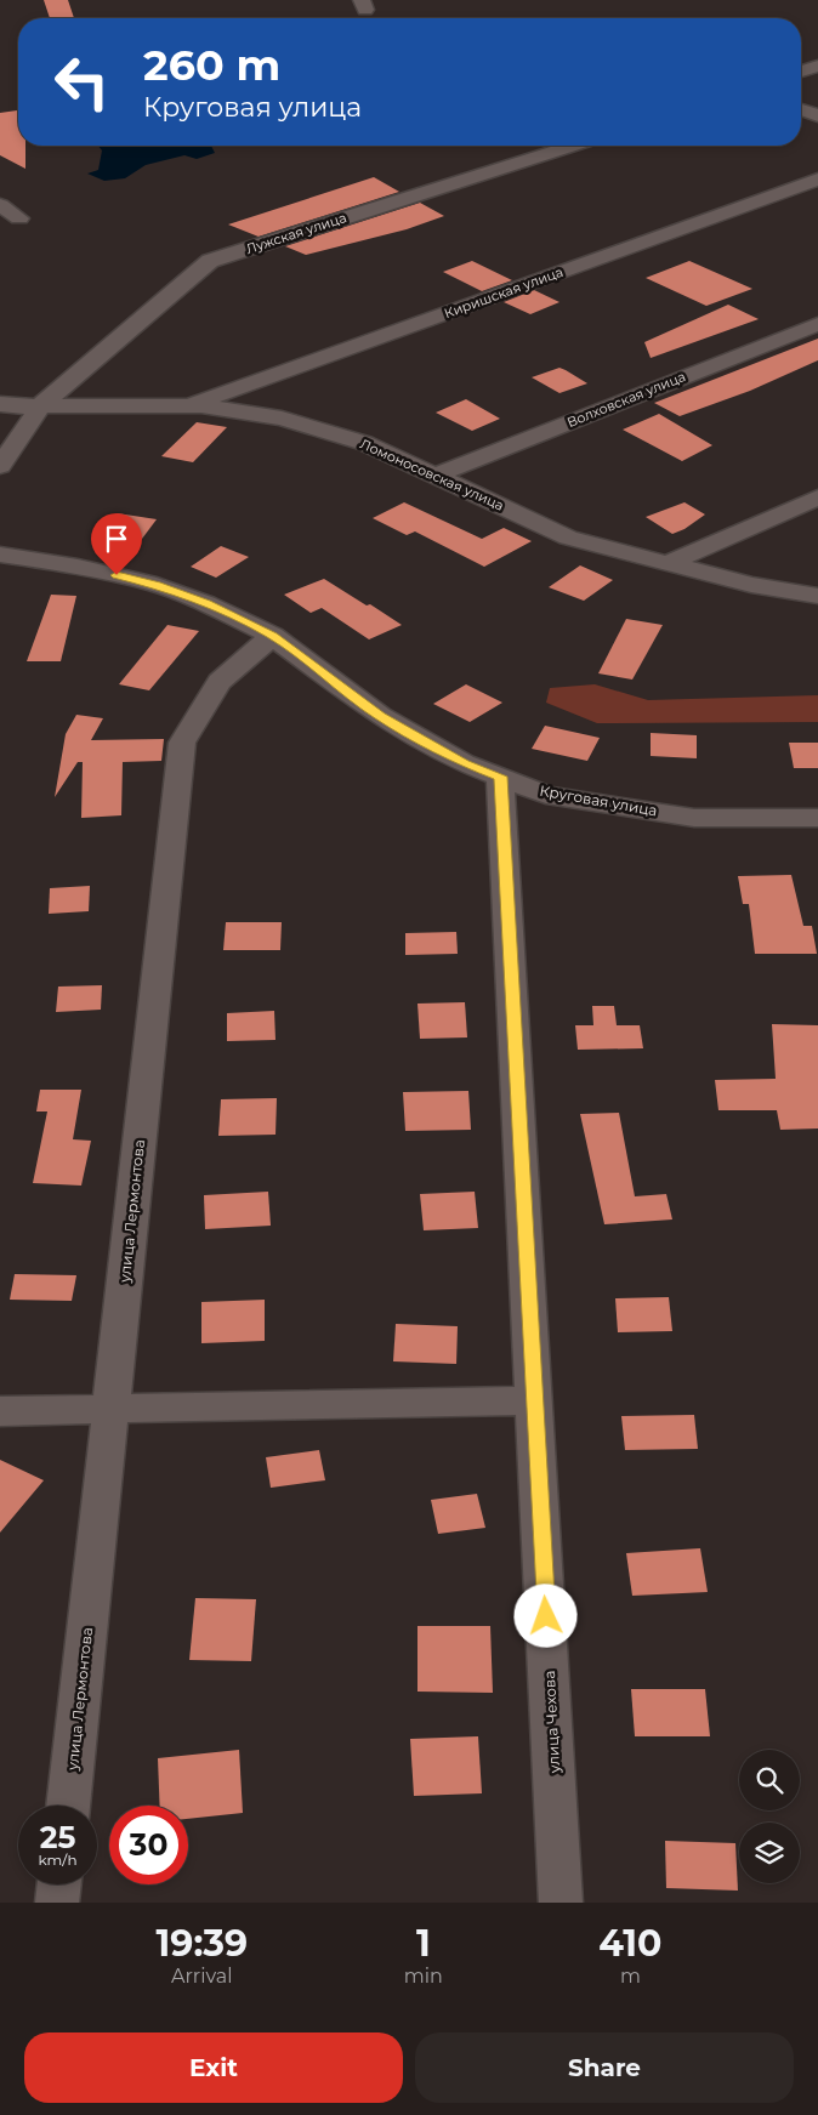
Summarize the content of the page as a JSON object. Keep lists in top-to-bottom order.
{
  "streets": {
    "street": [
      "Лужская улица",
      "Киришская улица",
      "Волховская улица",
      "Ломоносовская улица",
      "Круговая улица",
      "улица Лермонтова",
      "улица Чехова"
    ]
  },
  "crossings": [
    ["Лужская улица", "Ломоносовская улица"],
    ["Киришская улица", "Ломоносовская улица"],
    ["Волховская улица", "Ломоносовская улица"],
    ["Круговая улица", "улица Лермонтова"],
    ["Круговая улица", "улица Чехова"]
  ],
  "page": {
    "turn": ["260 m", "Круговая улица"],
    "speed": "25 km/h",
    "limit": "30",
    "eta": [
      "19:39",
      "Arrival",
      "1",
      "min",
      "410",
      "m"
    ],
    "buttons": ["Exit", "Share"]
  }
}
